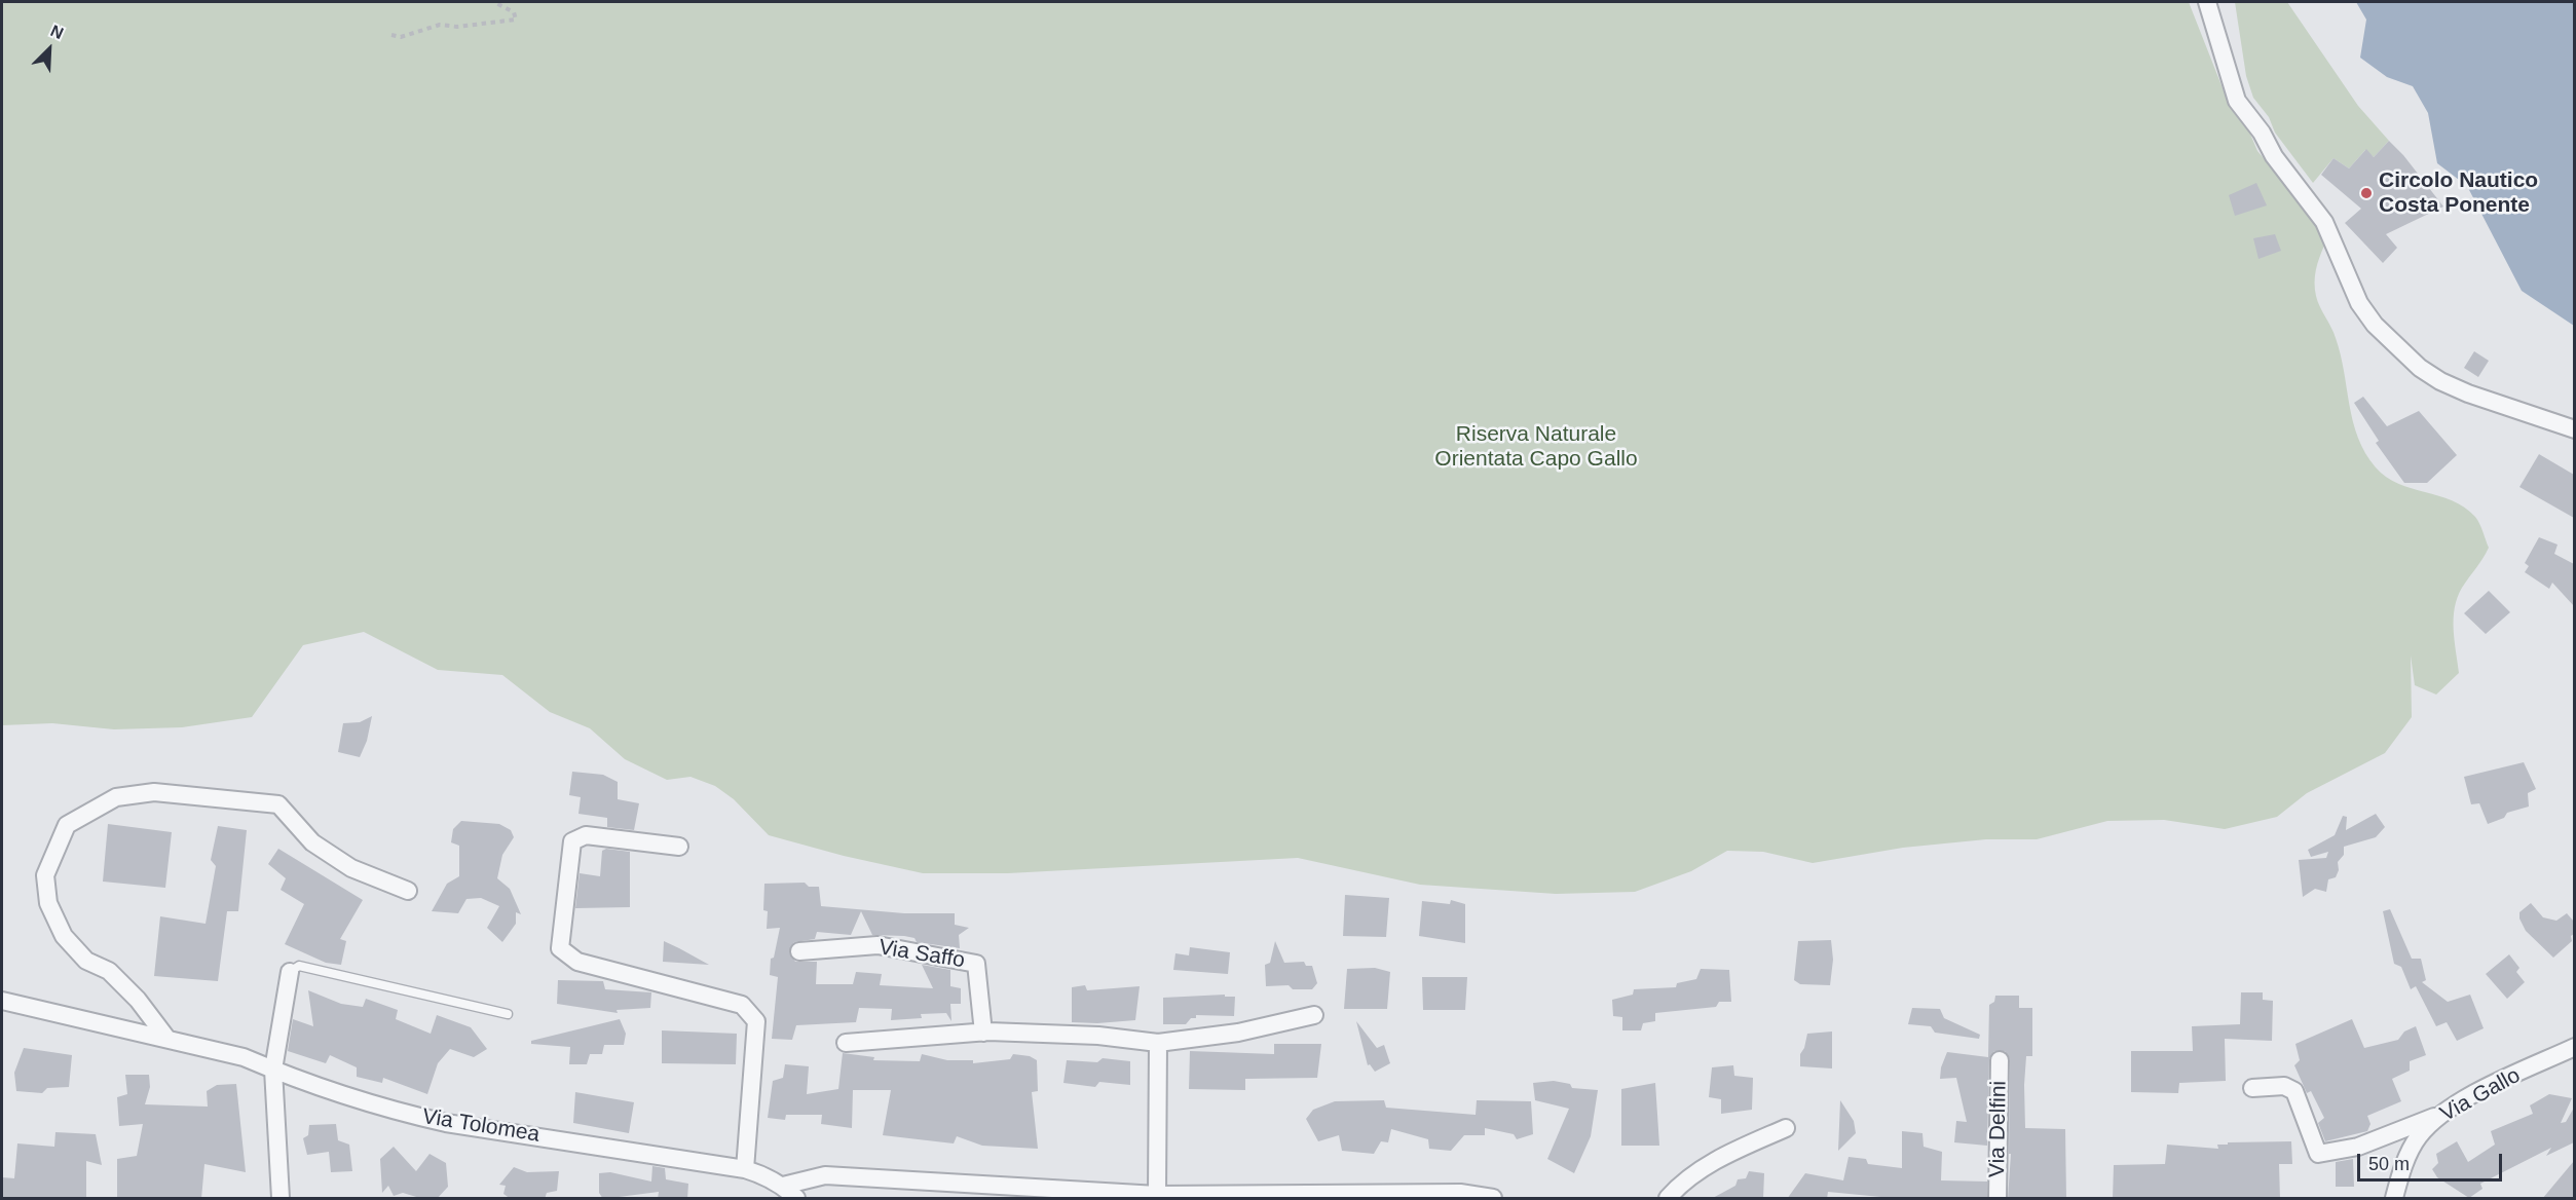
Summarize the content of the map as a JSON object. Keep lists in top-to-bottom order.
{
  "streets": {
    "street": [
      "Via Saffo",
      "Via Gallo",
      "Via Tolomea",
      "Via Delfini"
    ]
  },
  "parks": ["Riserva Naturale Orientata Capo Gallo"],
  "places": ["Circolo Nautico Costa Ponente"],
  "scale_bar": "50 m",
  "north": "top right"
}
